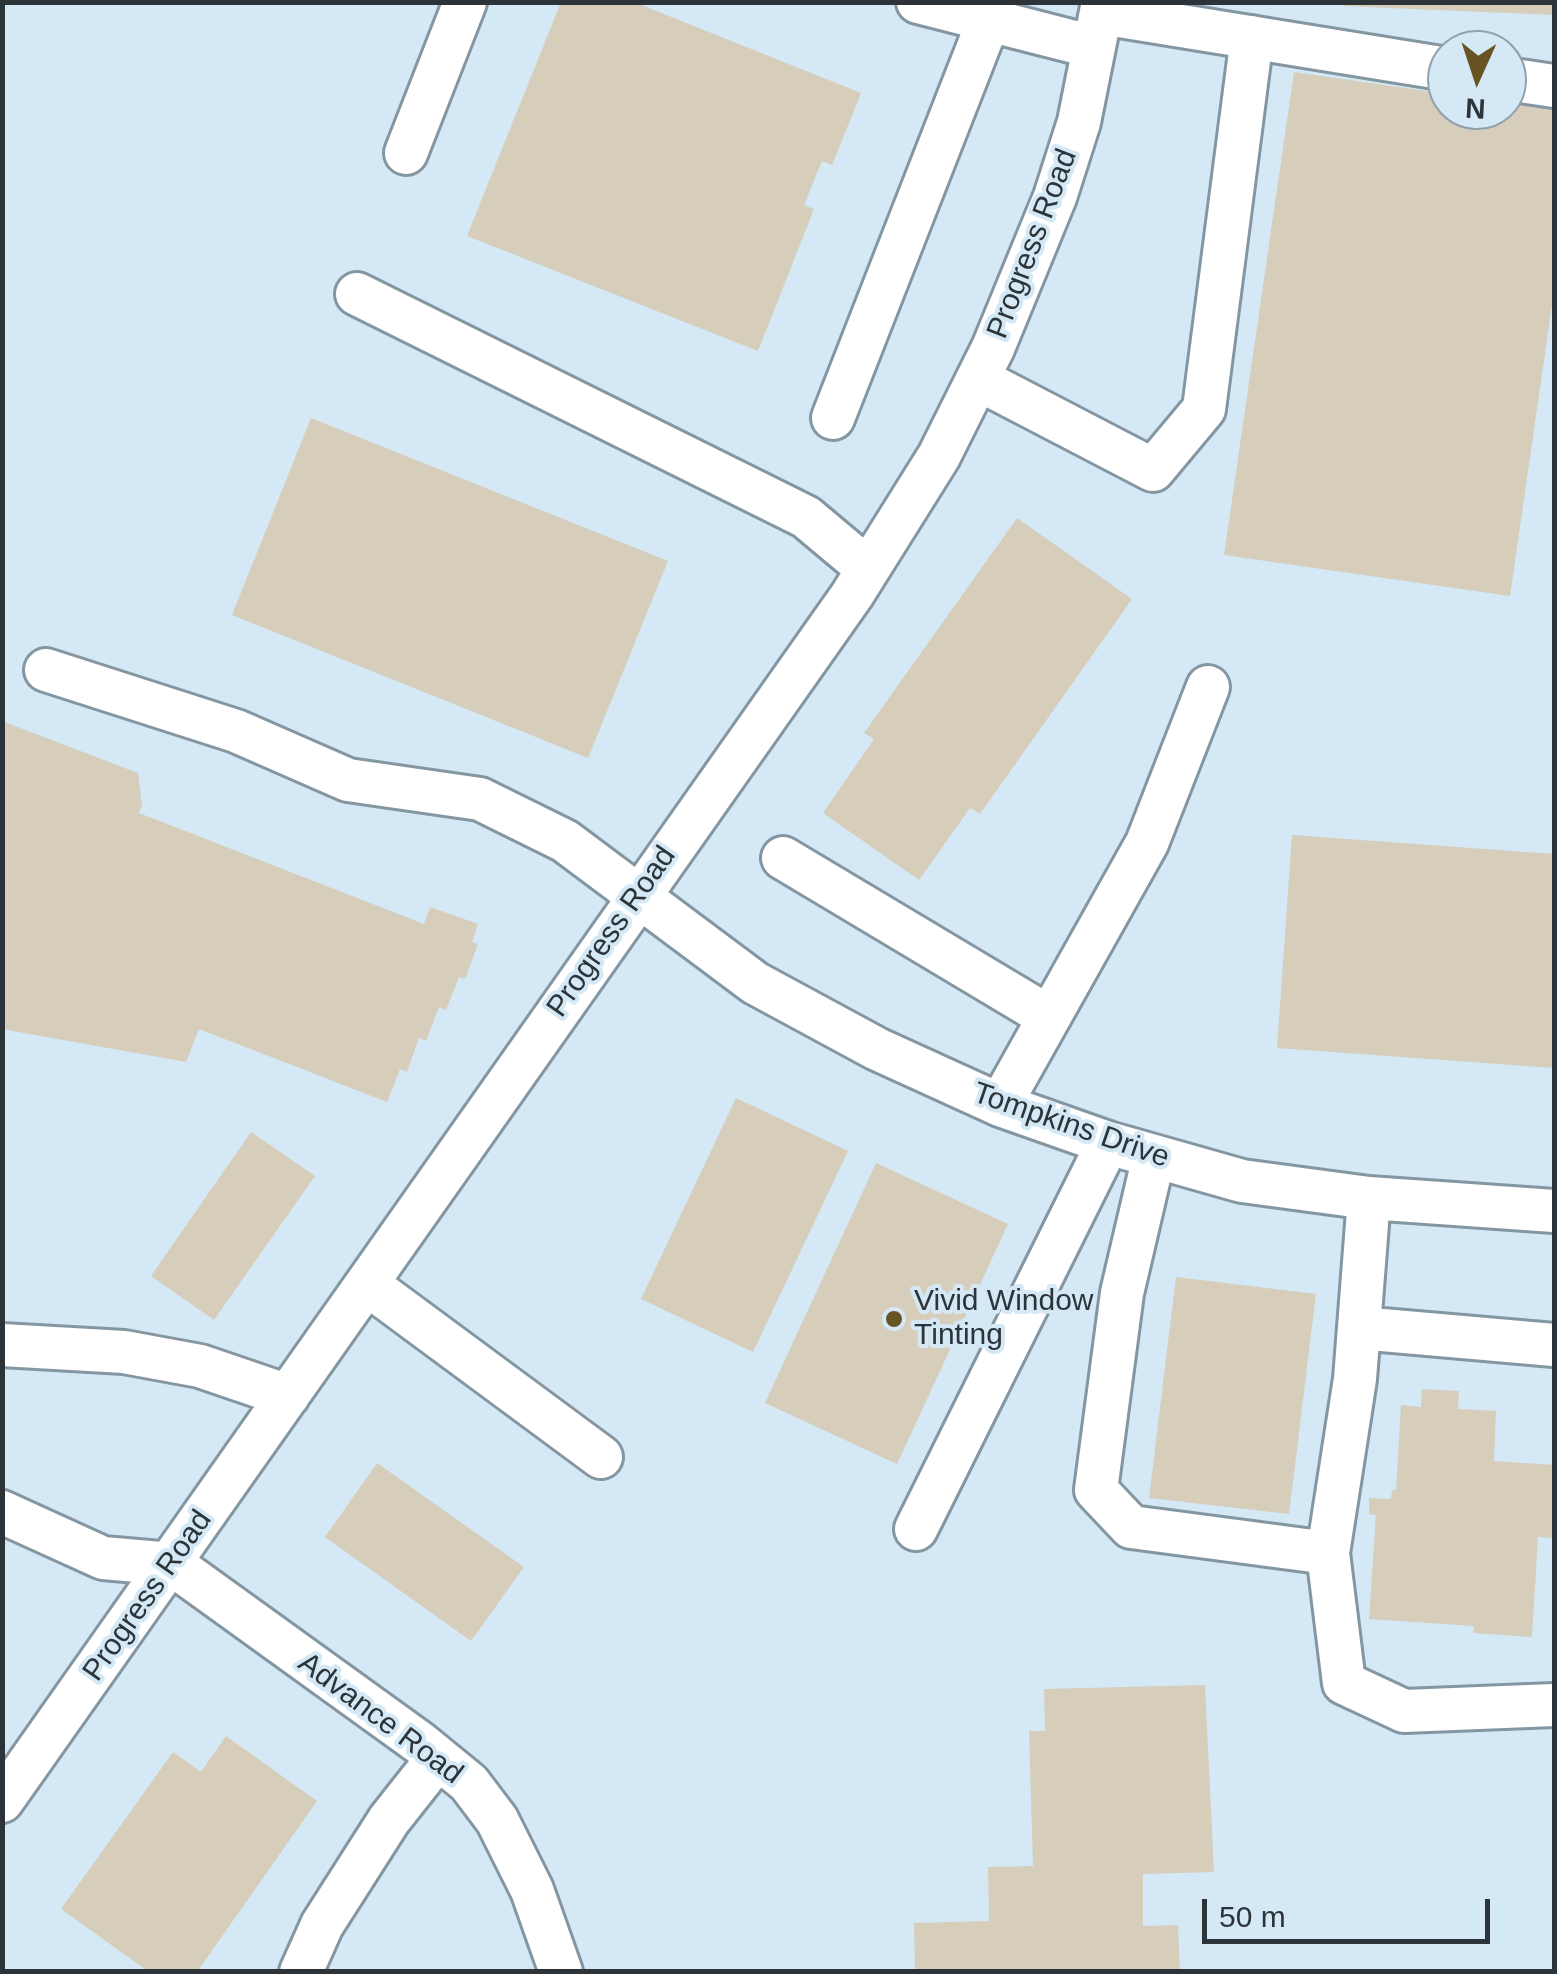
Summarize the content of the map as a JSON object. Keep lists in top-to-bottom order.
{
  "streets": {
    "street": ["Progress Road", "Tompkins Drive", "Advance Road"]
  },
  "crossings": [
    ["Progress Road", "Tompkins Drive"],
    ["Progress Road", "Advance Road"]
  ],
  "places": ["Vivid Window Tinting"],
  "scale_bar": "50 m",
  "north": "bottom"
}
